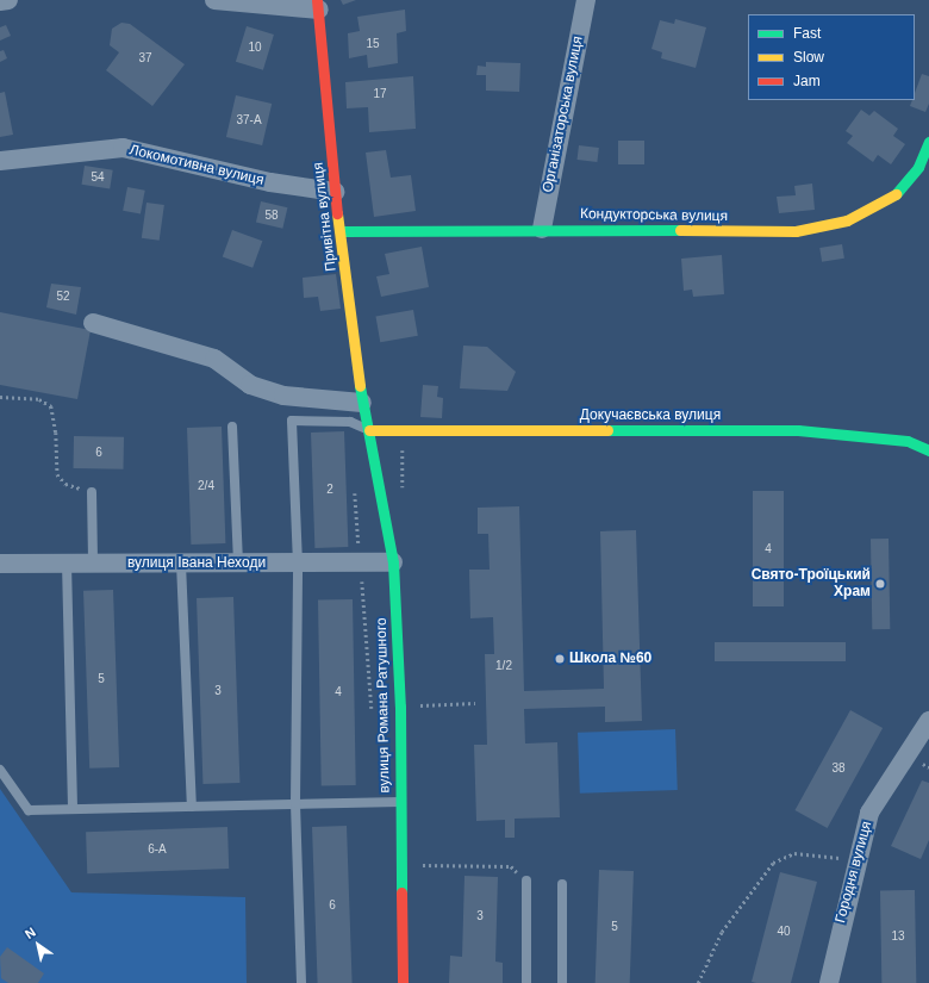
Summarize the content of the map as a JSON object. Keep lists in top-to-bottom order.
{
  "streets": {
    "street": [
      "Організаторська вулиця",
      "Локомотивна вулиця",
      "Кондукторська вулиця",
      "Привітна вулиця",
      "Докучаєвська вулиця",
      "вулиця Івана Неходи",
      "вулиця Романа Ратушного",
      "Городня вулиця"
    ]
  },
  "crossings": [
    ["Організаторська вулиця", "Кондукторська вулиця"],
    ["Локомотивна вулиця", "Привітна вулиця"],
    ["Кондукторська вулиця", "Привітна вулиця"],
    ["Привітна вулиця", "Докучаєвська вулиця"],
    ["Привітна вулиця", "вулиця Романа Ратушного"],
    ["Докучаєвська вулиця", "вулиця Романа Ратушного"],
    ["вулиця Івана Неходи", "вулиця Романа Ратушного"]
  ],
  "places": ["Свято-Троїцький Храм", "Школа №60"],
  "house_numbers": [
    "15",
    "10",
    "37",
    "17",
    "37-А",
    "54",
    "58",
    "52",
    "6",
    "2/4",
    "2",
    "4",
    "1/2",
    "5",
    "3",
    "4",
    "38",
    "6-А",
    "6",
    "3",
    "5",
    "40",
    "13"
  ],
  "legend": ["Fast", "Slow", "Jam"],
  "north": "top left"
}
